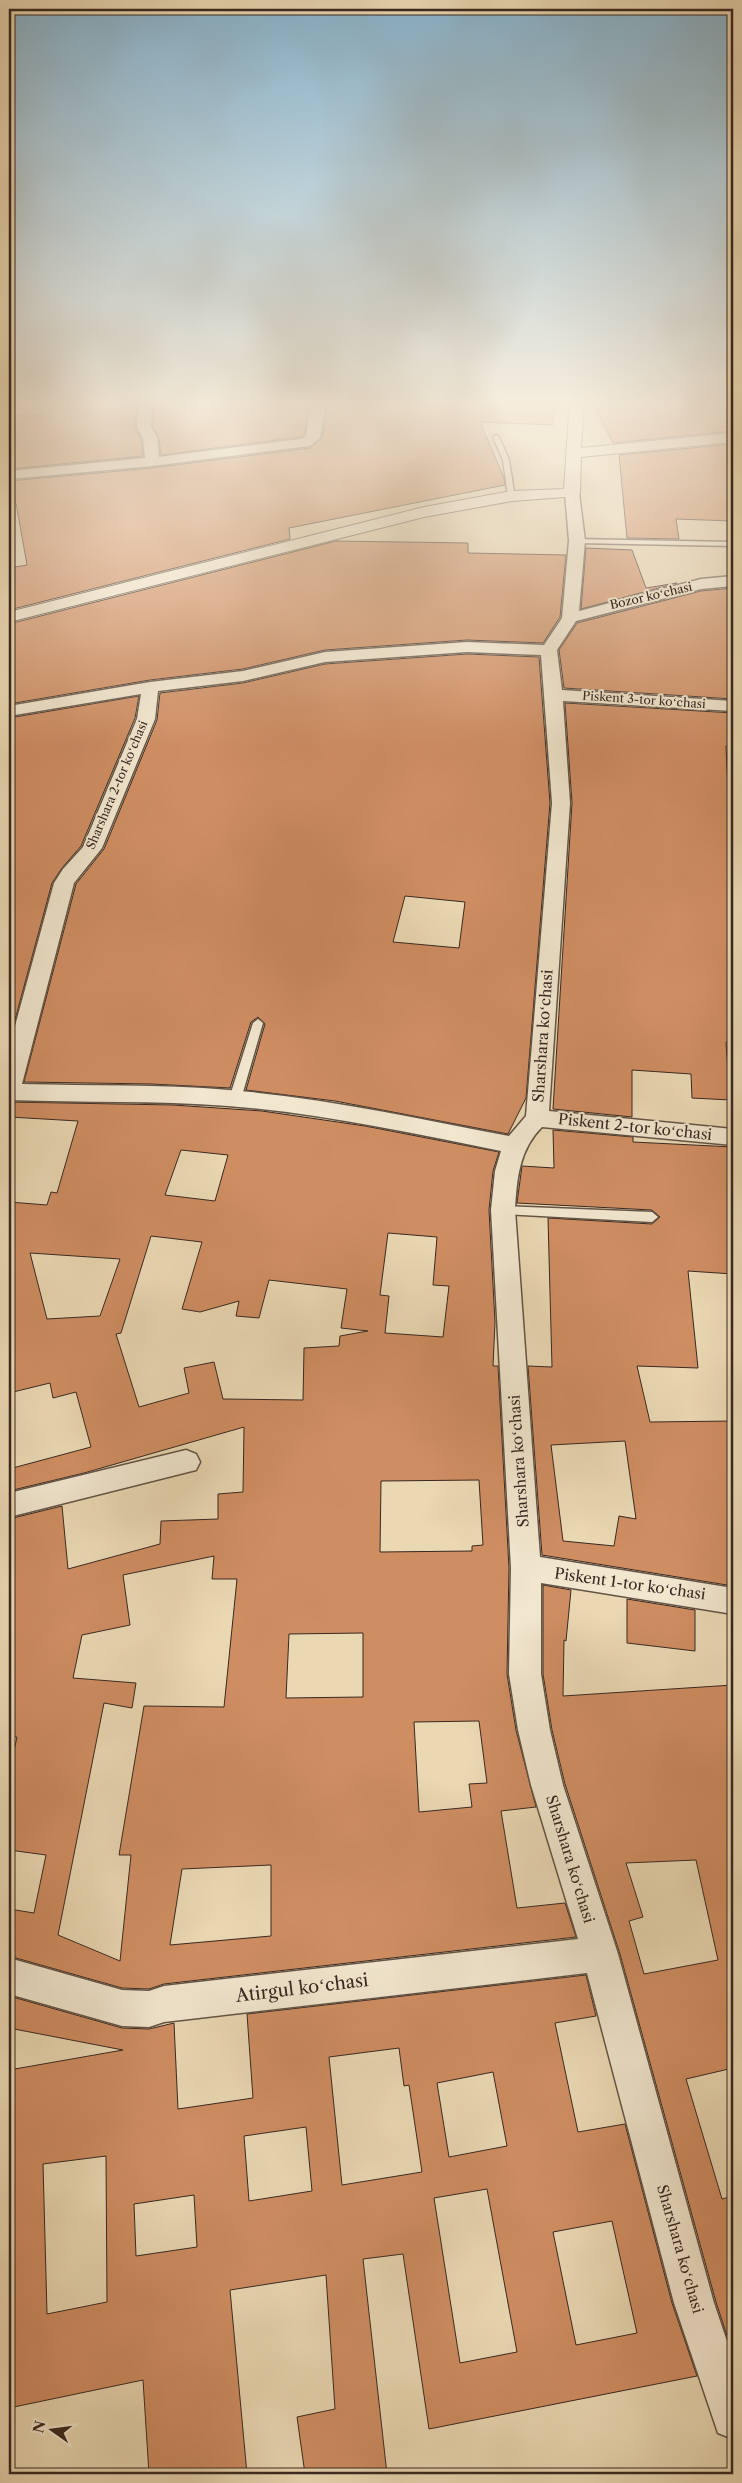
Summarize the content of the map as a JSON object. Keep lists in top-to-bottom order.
{
  "streets": {
    "street": [
      "Bozor koʻchasi",
      "Piskent 3-tor koʻchasi",
      "Sharshara 2-tor koʻchasi",
      "Sharshara koʻchasi",
      "Piskent 2-tor koʻchasi",
      "Piskent 1-tor koʻchasi",
      "Atirgul koʻchasi"
    ]
  },
  "crossings": [
    ["Piskent 3-tor koʻchasi", "Sharshara koʻchasi"],
    ["Sharshara koʻchasi", "Piskent 2-tor koʻchasi"],
    ["Sharshara koʻchasi", "Piskent 1-tor koʻchasi"],
    ["Sharshara koʻchasi", "Atirgul koʻchasi"]
  ],
  "north": "left"
}
